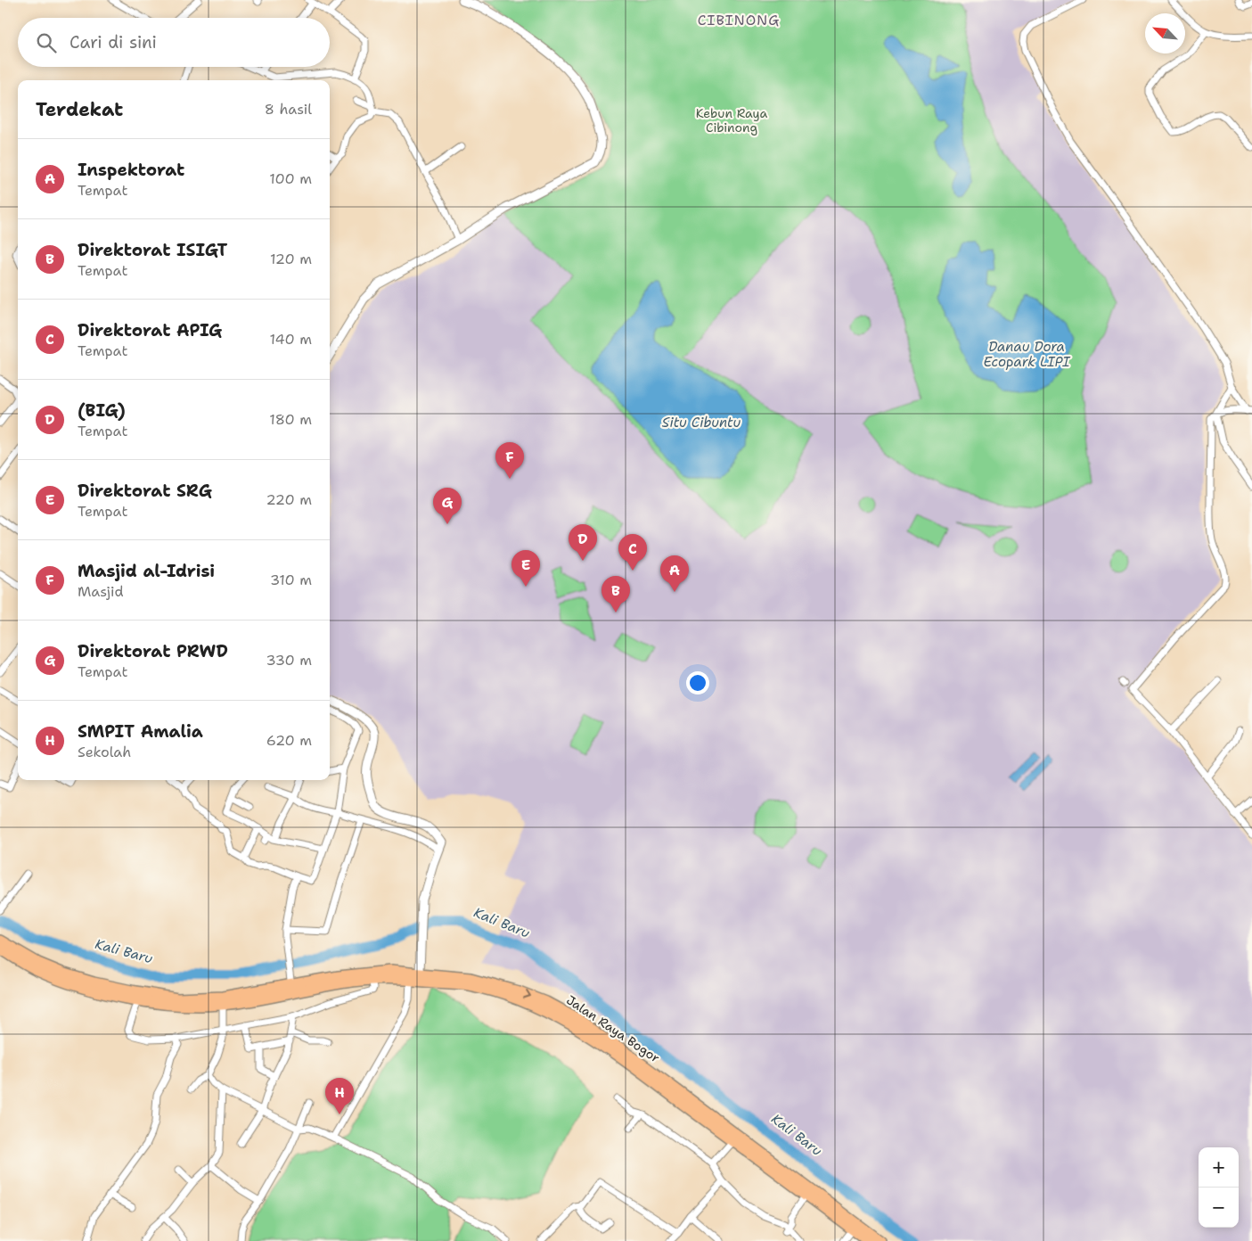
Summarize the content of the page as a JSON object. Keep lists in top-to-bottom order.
{
  "streets": {
    "highway": ["Jalan Raya Bogor"]
  },
  "districts": ["CIBINONG"],
  "water": ["Danau Dora Ecopark LIPI", "Situ Cibuntu", "Kali Baru"],
  "parks": ["Kebun Raya Cibinong"],
  "north": "top left",
  "page": {
    "search": "Cari di sini",
    "heading": ["Terdekat", "8 hasil"],
    "list": [
      {
        "mark": "A",
        "name": "Inspektorat",
        "note": "Tempat",
        "value": "100 m"
      },
      {
        "mark": "B",
        "name": "Direktorat ISIGT",
        "note": "Tempat",
        "value": "120 m"
      },
      {
        "mark": "C",
        "name": "Direktorat APIG",
        "note": "Tempat",
        "value": "140 m"
      },
      {
        "mark": "D",
        "name": "(BIG)",
        "note": "Tempat",
        "value": "180 m"
      },
      {
        "mark": "E",
        "name": "Direktorat SRG",
        "note": "Tempat",
        "value": "220 m"
      },
      {
        "mark": "F",
        "name": "Masjid al-Idrisi",
        "note": "Masjid",
        "value": "310 m"
      },
      {
        "mark": "G",
        "name": "Direktorat PRWD",
        "note": "Tempat",
        "value": "330 m"
      },
      {
        "mark": "H",
        "name": "SMPIT Amalia",
        "note": "Sekolah",
        "value": "620 m"
      }
    ],
    "pins": [
      "F",
      "G",
      "D",
      "C",
      "E",
      "A",
      "B",
      "H"
    ],
    "map_buttons": ["+", "−"]
  }
}
